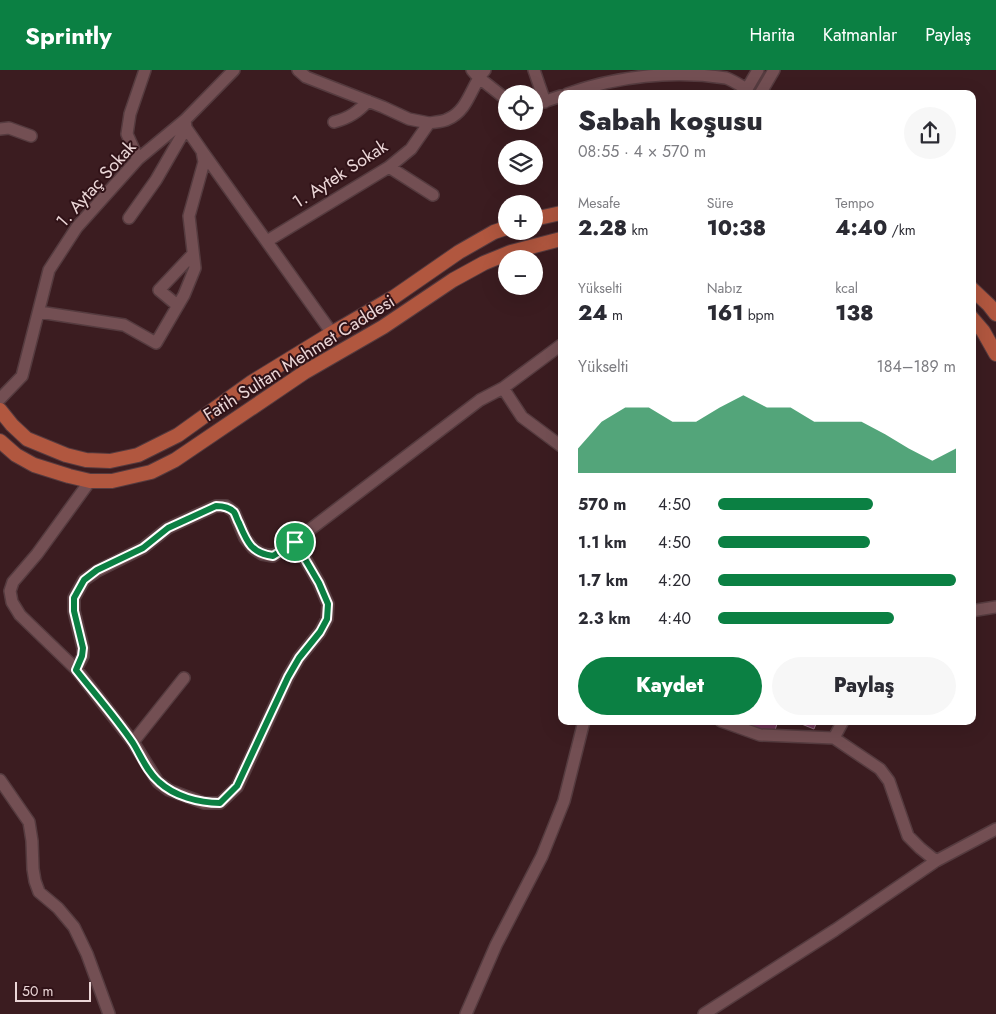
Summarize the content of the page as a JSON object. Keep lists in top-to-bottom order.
{
  "streets": {
    "main road": ["Fatih Sultan Mehmet Caddesi"],
    "street": ["1. Aytek Sokak", "1. Aytaç Sokak"]
  },
  "scale_bar": "50 m",
  "page": {
    "header": "Sprintly",
    "nav": ["Harita", "Katmanlar", "Paylaş"],
    "map_buttons": ["+", "−"],
    "heading": ["Sabah koşusu", "08:55 · 4 × 570 m"],
    "stats": [
      ["Mesafe", "2.28 km"],
      ["Süre", "10:38"],
      ["Tempo", "4:40 /km"],
      ["Yükselti", "24 m"],
      ["Nabız", "161 bpm"],
      ["kcal", "138"]
    ],
    "chart": ["Yükselti", "184–189 m"],
    "list": [
      {
        "name": "570 m",
        "note": "4:50"
      },
      {
        "name": "1.1 km",
        "note": "4:50"
      },
      {
        "name": "1.7 km",
        "note": "4:20"
      },
      {
        "name": "2.3 km",
        "note": "4:40"
      }
    ],
    "buttons": ["Kaydet", "Paylaş"],
    "scale": "50 m"
  }
}
